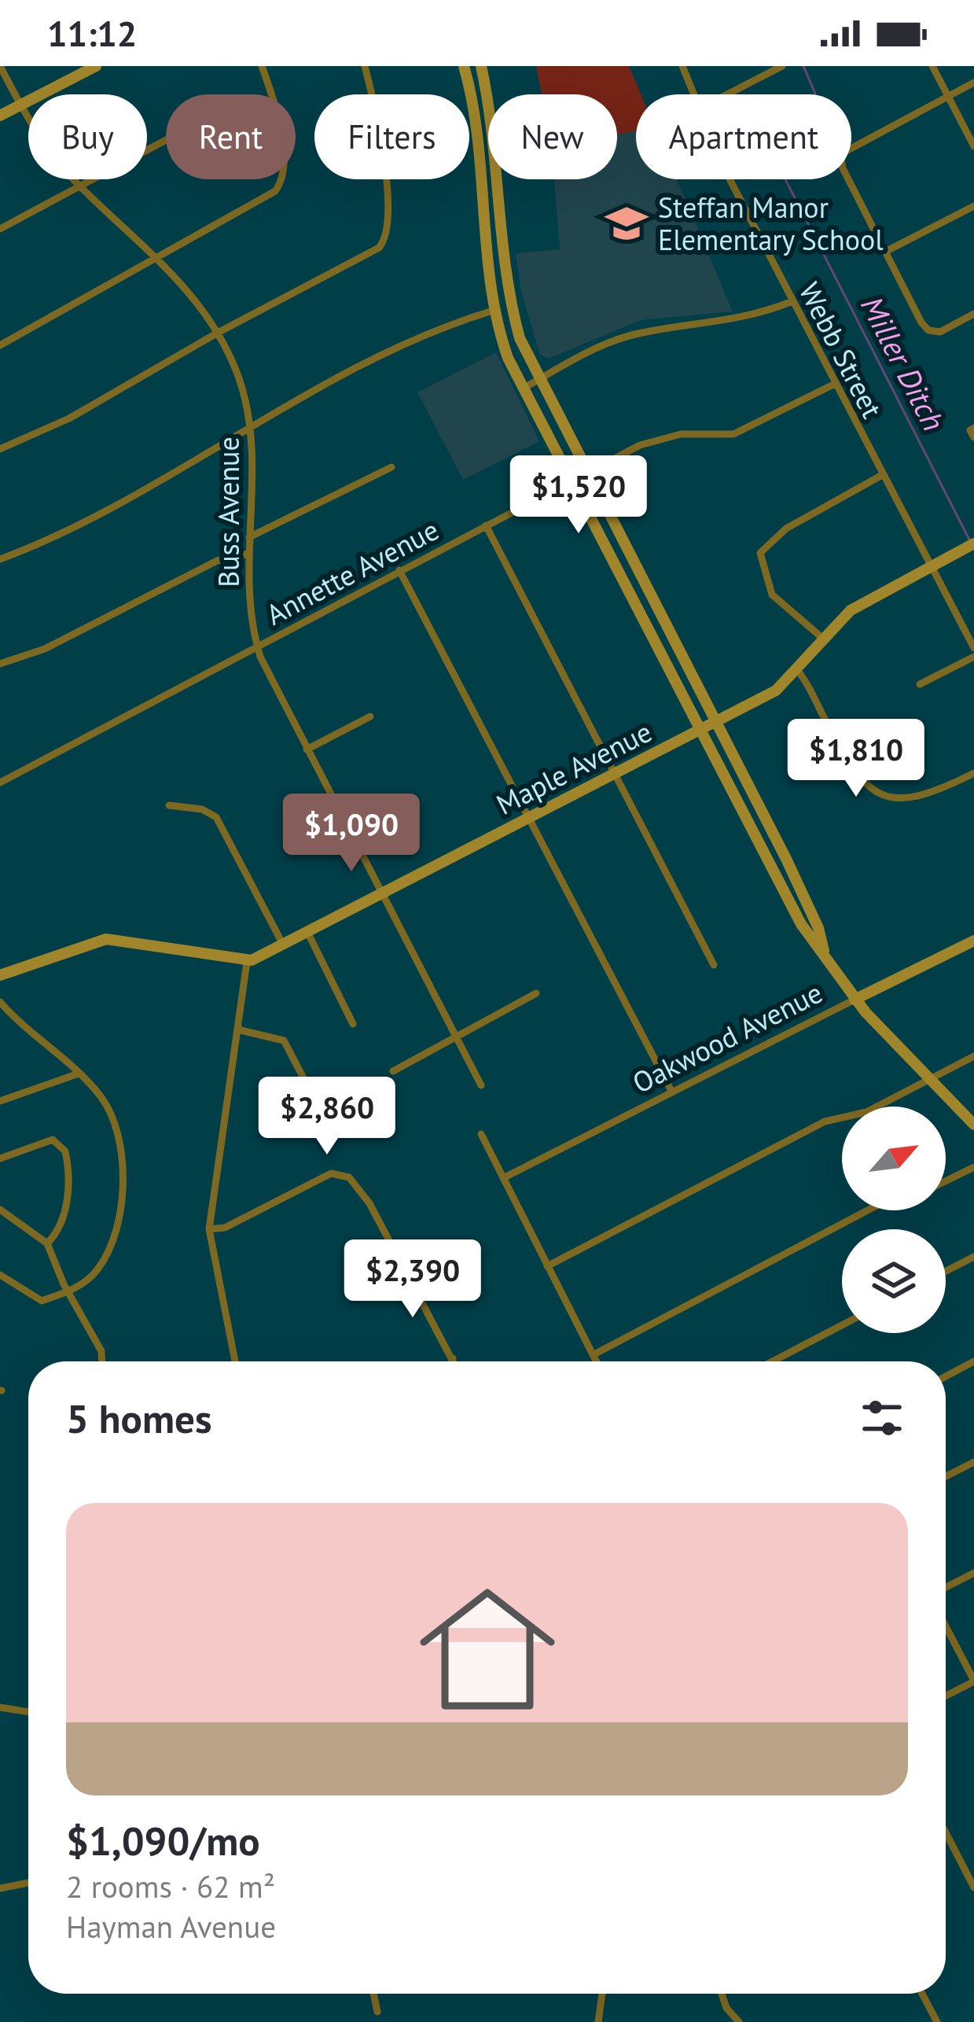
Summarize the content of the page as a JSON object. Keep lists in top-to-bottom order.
{
  "streets": {
    "main road": ["Maple Avenue", "Oakwood Avenue"],
    "street": ["Webb Street", "Buss Avenue", "Annette Avenue"]
  },
  "crossings": [
    ["Webb Street", "Annette Avenue"],
    ["Webb Street", "Maple Avenue"],
    ["Buss Avenue", "Annette Avenue"],
    ["Buss Avenue", "Maple Avenue"]
  ],
  "water": ["Miller Ditch"],
  "places": {
    "school or university": ["Steffan Manor Elementary School"]
  },
  "north": "top right",
  "page": {
    "status": "11:12",
    "chip": [
      "Buy",
      "Rent",
      "Filters",
      "New",
      "Apartment"
    ],
    "price": [
      "$1,520",
      "$1,810",
      "$1,090",
      "$2,860",
      "$2,390"
    ],
    "heading": "5 homes",
    "list": [
      {
        "name": "$1,090/mo",
        "note": "2 rooms · 62 m² · Hayman Avenue"
      }
    ]
  }
}
